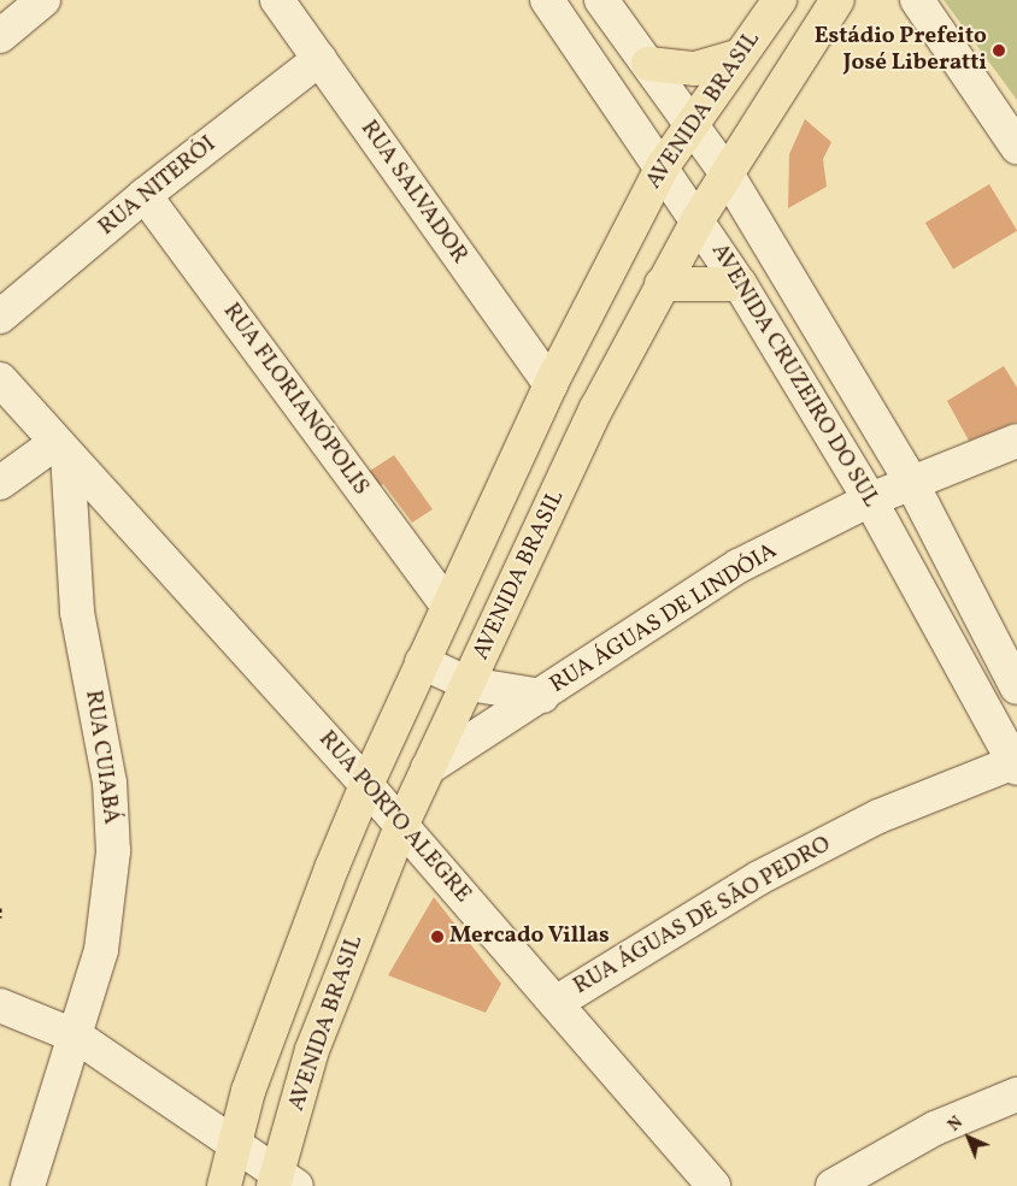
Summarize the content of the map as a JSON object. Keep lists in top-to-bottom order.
{
  "streets": {
    "main road": ["AVENIDA BRASIL"],
    "street": [
      "RUA NITERÓI",
      "RUA SALVADOR",
      "AVENIDA CRUZEIRO DO SUL",
      "RUA FLORIANÓPOLIS",
      "RUA ÁGUAS DE LINDÓIA",
      "RUA CUIABÁ",
      "RUA PORTO ALEGRE",
      "RUA ÁGUAS DE SÃO PEDRO"
    ]
  },
  "crossings": [
    ["AVENIDA BRASIL", "RUA SALVADOR"],
    ["AVENIDA BRASIL", "AVENIDA CRUZEIRO DO SUL"],
    ["AVENIDA BRASIL", "RUA FLORIANÓPOLIS"],
    ["AVENIDA BRASIL", "RUA ÁGUAS DE LINDÓIA"],
    ["AVENIDA BRASIL", "RUA PORTO ALEGRE"],
    ["RUA NITERÓI", "RUA SALVADOR"],
    ["RUA NITERÓI", "RUA FLORIANÓPOLIS"],
    ["AVENIDA CRUZEIRO DO SUL", "RUA ÁGUAS DE LINDÓIA"],
    ["AVENIDA CRUZEIRO DO SUL", "RUA ÁGUAS DE SÃO PEDRO"],
    ["RUA CUIABÁ", "RUA PORTO ALEGRE"],
    ["RUA PORTO ALEGRE", "RUA ÁGUAS DE SÃO PEDRO"]
  ],
  "places": ["Estádio Prefeito José Liberatti", "Mercado Villas"],
  "north": "top left"
}
